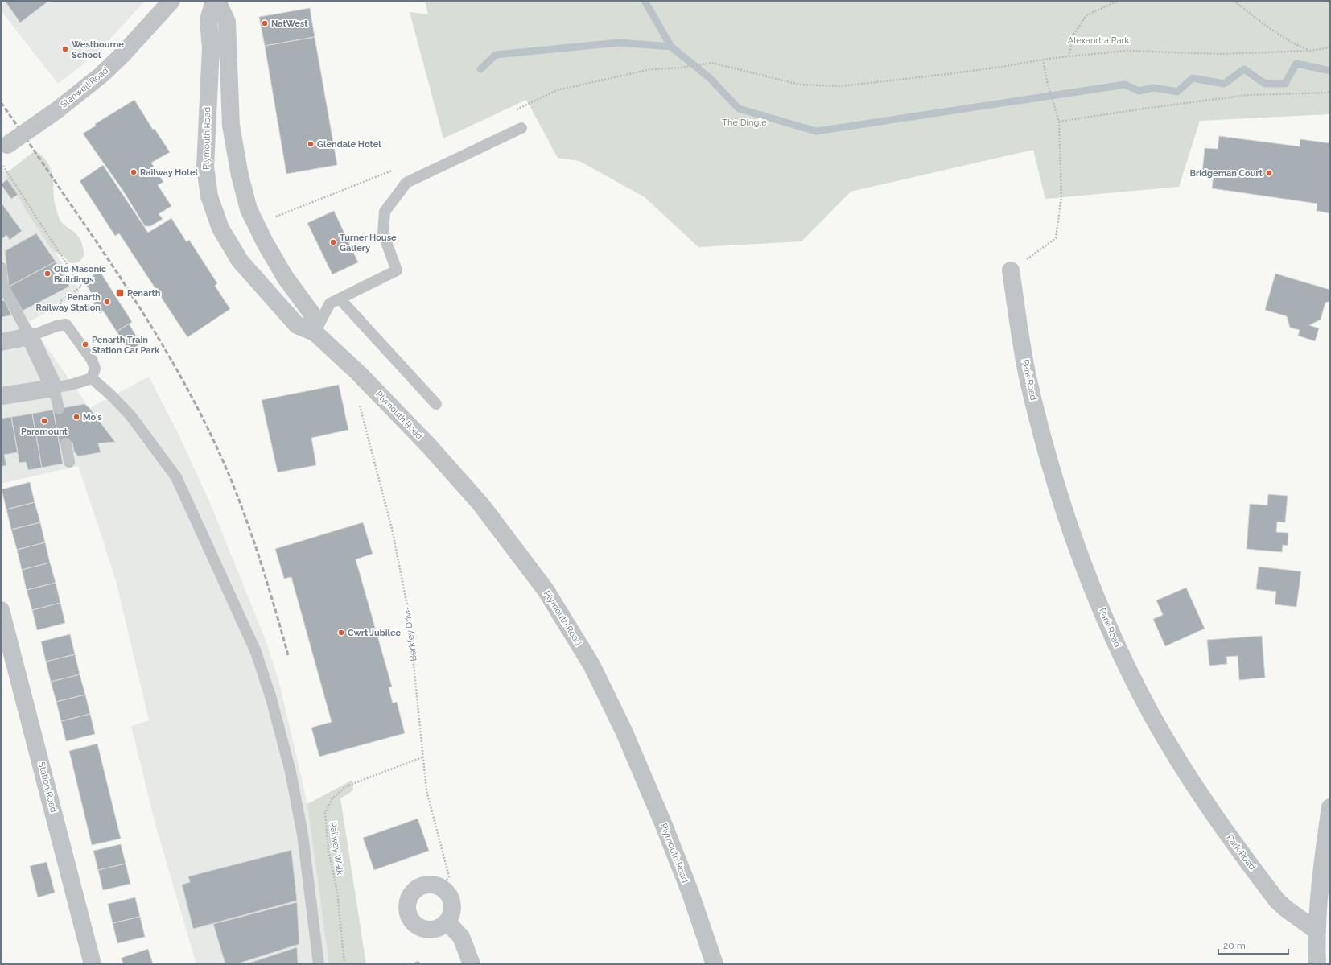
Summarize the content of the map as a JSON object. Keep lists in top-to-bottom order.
{
  "streets": {
    "street": [
      "Stanwell Road",
      "Plymouth Road",
      "Park Road",
      "Station Road"
    ],
    "path": ["Berkley Drive", "Railway Walk"]
  },
  "crossings": [
    ["Plymouth Road", "Berkley Drive"],
    ["Berkley Drive", "Railway Walk"]
  ],
  "parks": ["Alexandra Park", "The Dingle"],
  "places": {
    "other": [
      "NatWest",
      "Westbourne School",
      "Glendale Hotel",
      "Railway Hotel",
      "Bridgeman Court",
      "Turner House Gallery",
      "Old Masonic Buildings",
      "Penarth Railway Station",
      "Penarth Train Station Car Park",
      "Mo's",
      "Paramount",
      "Cwrt Jubilee"
    ],
    "transit": ["Penarth"]
  },
  "scale_bar": "20 m"
}
